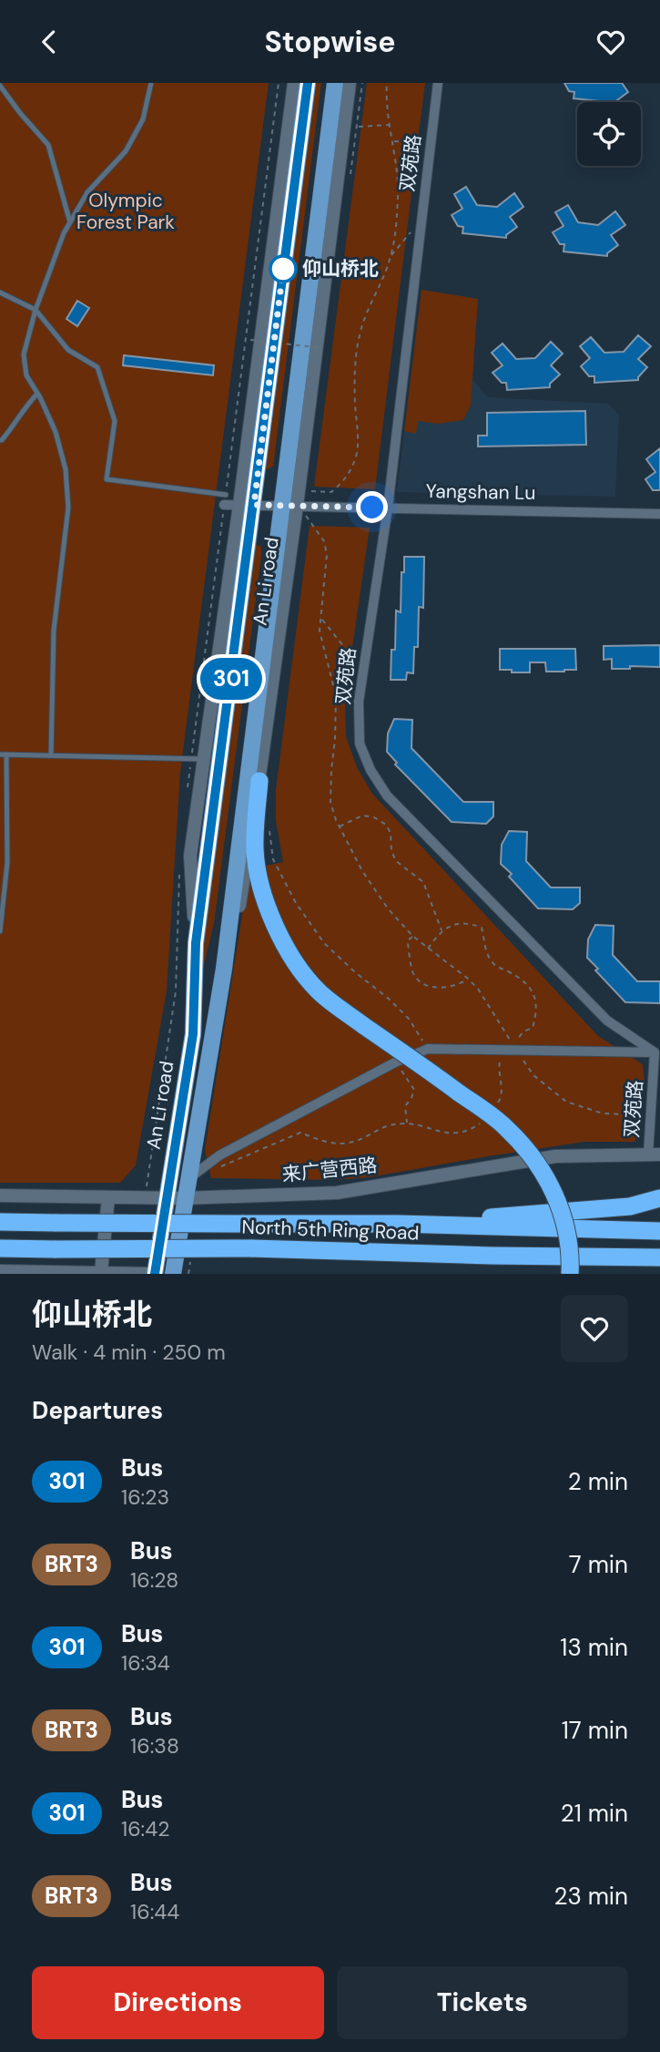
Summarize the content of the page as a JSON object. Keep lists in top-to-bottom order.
{
  "streets": {
    "highway": ["North 5th Ring Road"],
    "main road": ["An Li road"],
    "street": ["双苑路", "Yangshan Lu", "来广营西路"]
  },
  "crossings": [
    ["双苑路", "Yangshan Lu"],
    ["双苑路", "来广营西路"],
    ["Yangshan Lu", "An Li road"],
    ["An Li road", "来广营西路"]
  ],
  "parks": ["Olympic Forest Park"],
  "places": ["仰山桥北"],
  "lines": ["bus line 301"],
  "page": {
    "header": "Stopwise",
    "on_map": "301",
    "heading": [
      ["仰山桥北", "Walk · 4 min · 250 m"],
      "Departures"
    ],
    "list": [
      {
        "mark": "301",
        "name": "Bus",
        "note": "16:23",
        "value": "2 min"
      },
      {
        "mark": "BRT3",
        "name": "Bus",
        "note": "16:28",
        "value": "7 min"
      },
      {
        "mark": "301",
        "name": "Bus",
        "note": "16:34",
        "value": "13 min"
      },
      {
        "mark": "BRT3",
        "name": "Bus",
        "note": "16:38",
        "value": "17 min"
      },
      {
        "mark": "301",
        "name": "Bus",
        "note": "16:42",
        "value": "21 min"
      },
      {
        "mark": "BRT3",
        "name": "Bus",
        "note": "16:44",
        "value": "23 min"
      }
    ],
    "buttons": ["Directions", "Tickets"]
  }
}
